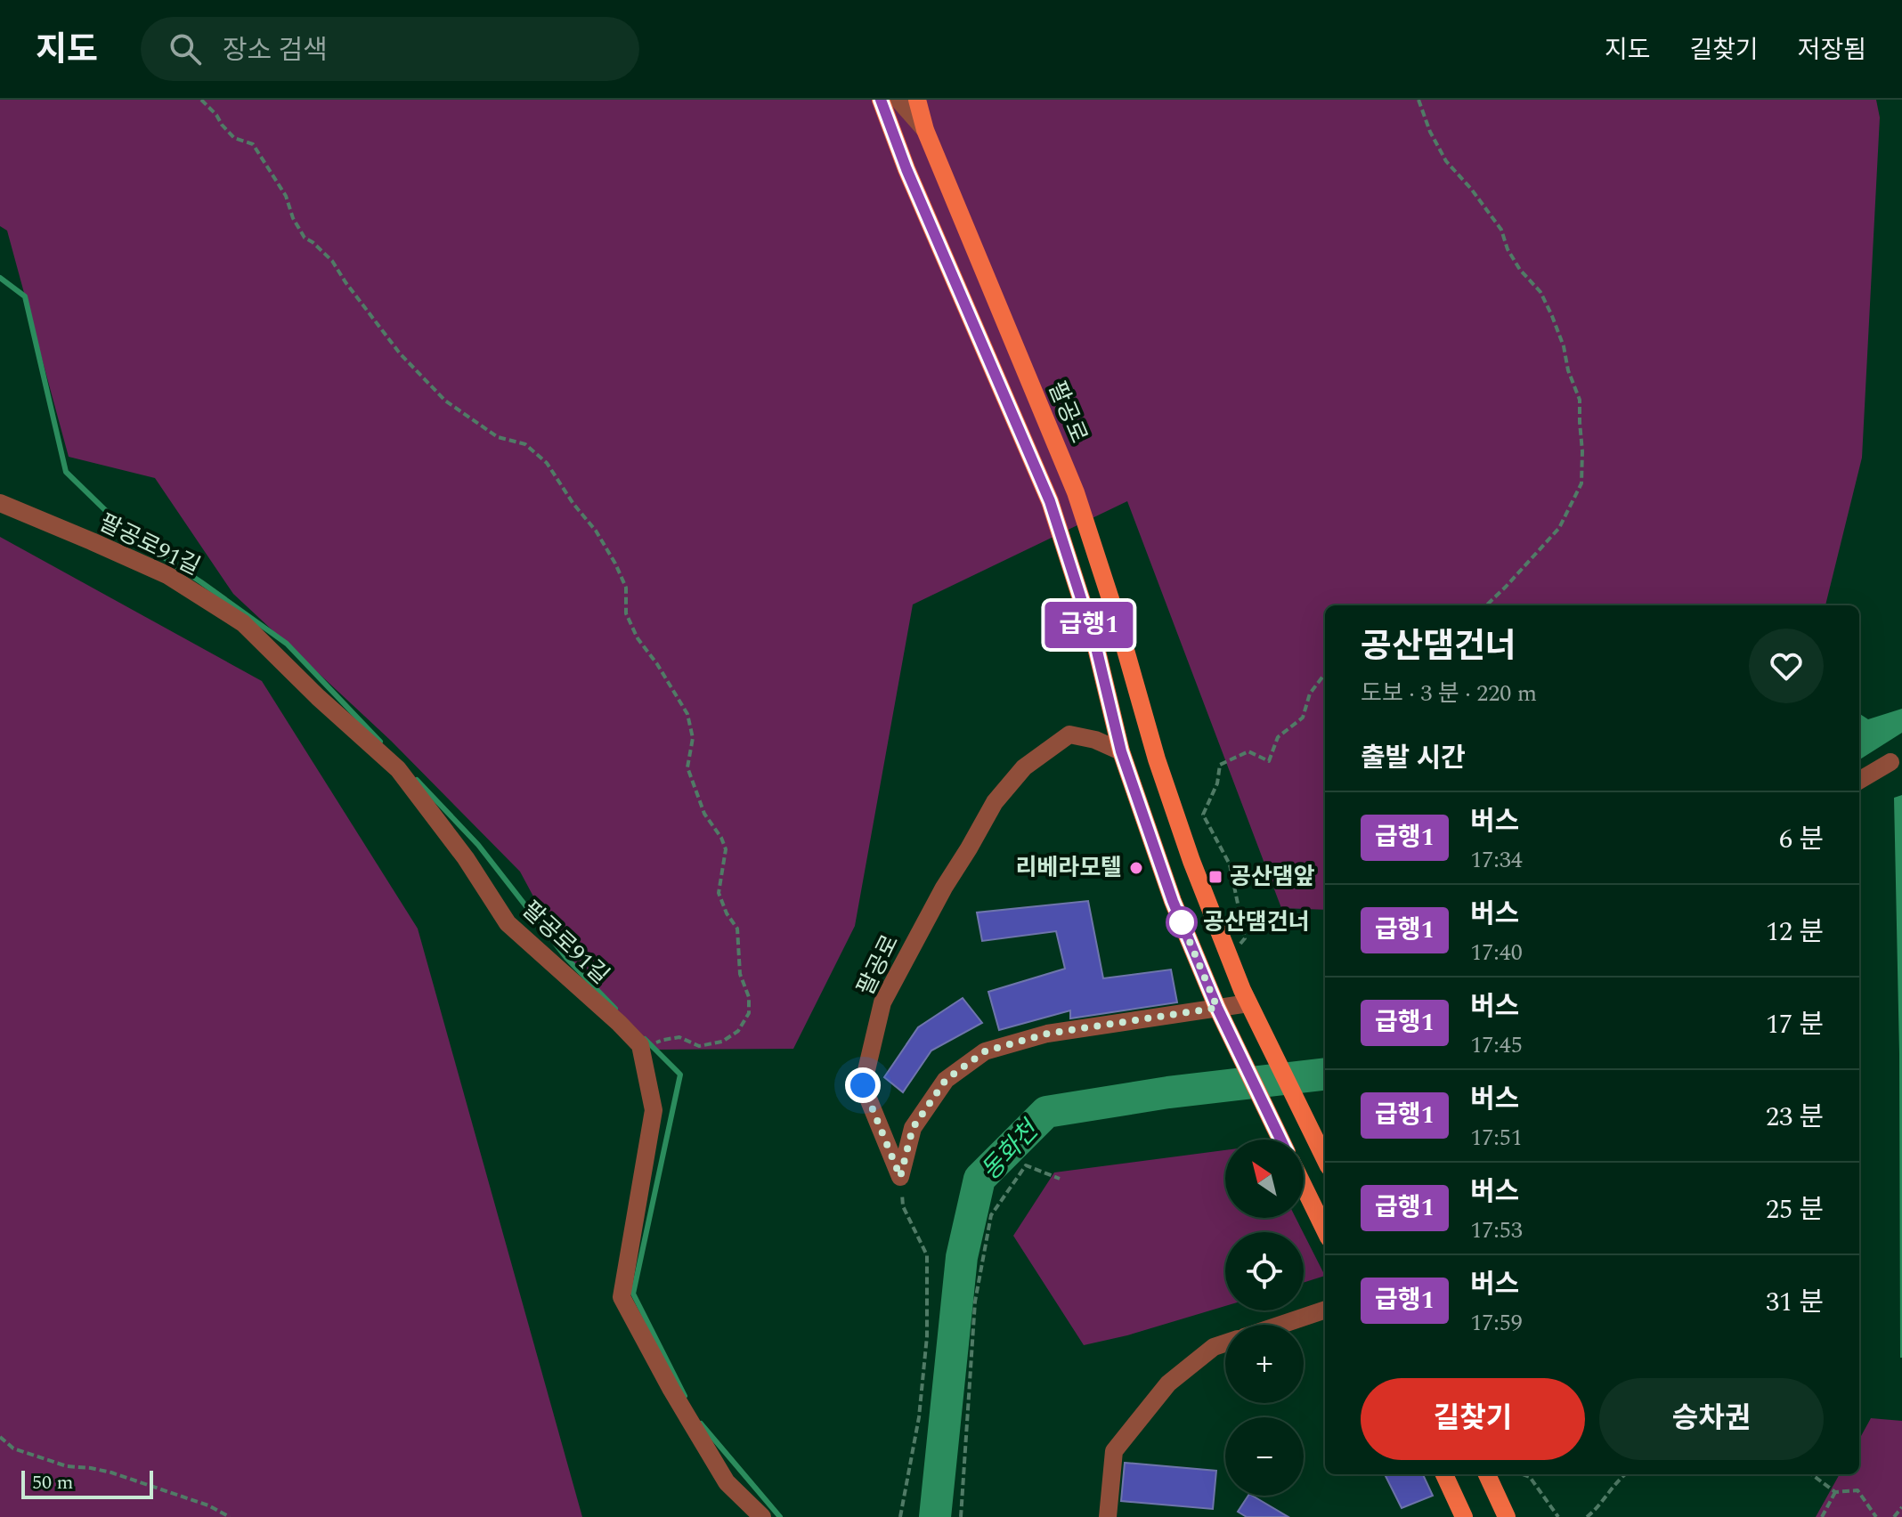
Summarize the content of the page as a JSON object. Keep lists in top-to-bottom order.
{
  "streets": {
    "main road": ["팔공로"],
    "street": ["팔공로91길"]
  },
  "water": ["동화천"],
  "places": {
    "other": ["리베라모텔", "공산댐건너"],
    "transit": ["공산댐앞"]
  },
  "lines": ["bus line 급행1"],
  "scale_bar": "50 m",
  "north": "top left",
  "page": {
    "header": "지도",
    "search": "장소 검색",
    "nav": ["지도", "길찾기", "저장됨"],
    "on_map": "급행1",
    "heading": [
      ["공산댐건너", "도보 · 3 분 · 220 m"],
      "출발 시간"
    ],
    "list": [
      {
        "mark": "급행1",
        "name": "버스",
        "note": "17:34",
        "value": "6 분"
      },
      {
        "mark": "급행1",
        "name": "버스",
        "note": "17:40",
        "value": "12 분"
      },
      {
        "mark": "급행1",
        "name": "버스",
        "note": "17:45",
        "value": "17 분"
      },
      {
        "mark": "급행1",
        "name": "버스",
        "note": "17:51",
        "value": "23 분"
      },
      {
        "mark": "급행1",
        "name": "버스",
        "note": "17:53",
        "value": "25 분"
      },
      {
        "mark": "급행1",
        "name": "버스",
        "note": "17:59",
        "value": "31 분"
      }
    ],
    "map_buttons": ["+", "−"],
    "buttons": ["길찾기", "승차권"],
    "scale": "50 m"
  }
}
